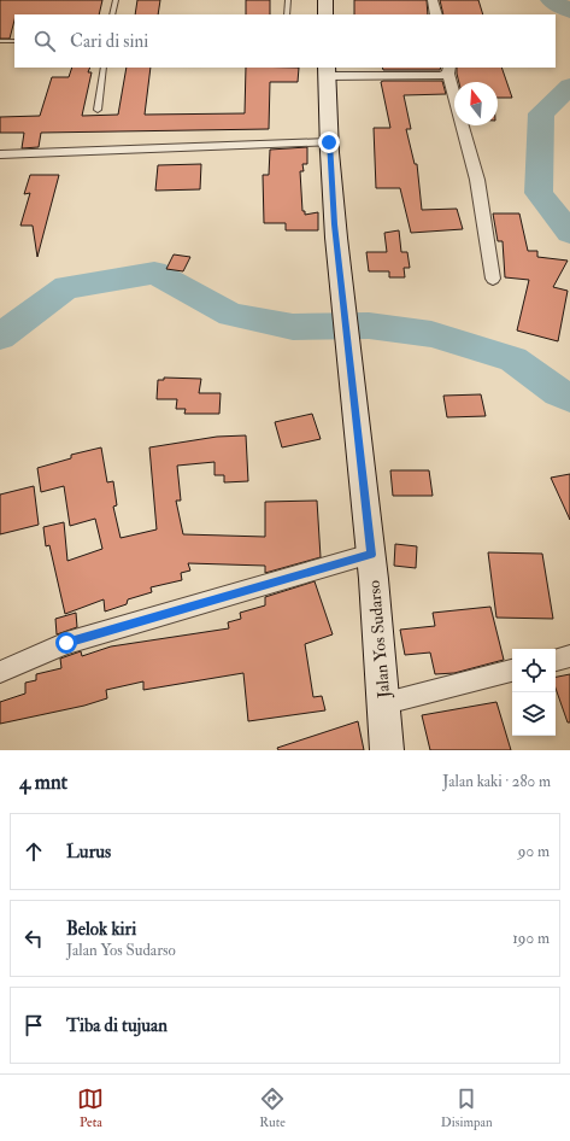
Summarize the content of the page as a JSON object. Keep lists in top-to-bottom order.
{
  "streets": {
    "street": ["Jalan Yos Sudarso"]
  },
  "north": "top",
  "page": {
    "search": "Cari di sini",
    "heading": ["4 mnt", "Jalan kaki · 280 m"],
    "list": [
      ["Lurus", "90 m"],
      ["Belok kiri", "Jalan Yos Sudarso", "190 m"],
      "Tiba di tujuan"
    ],
    "nav": ["Peta", "Rute", "Disimpan"]
  }
}
